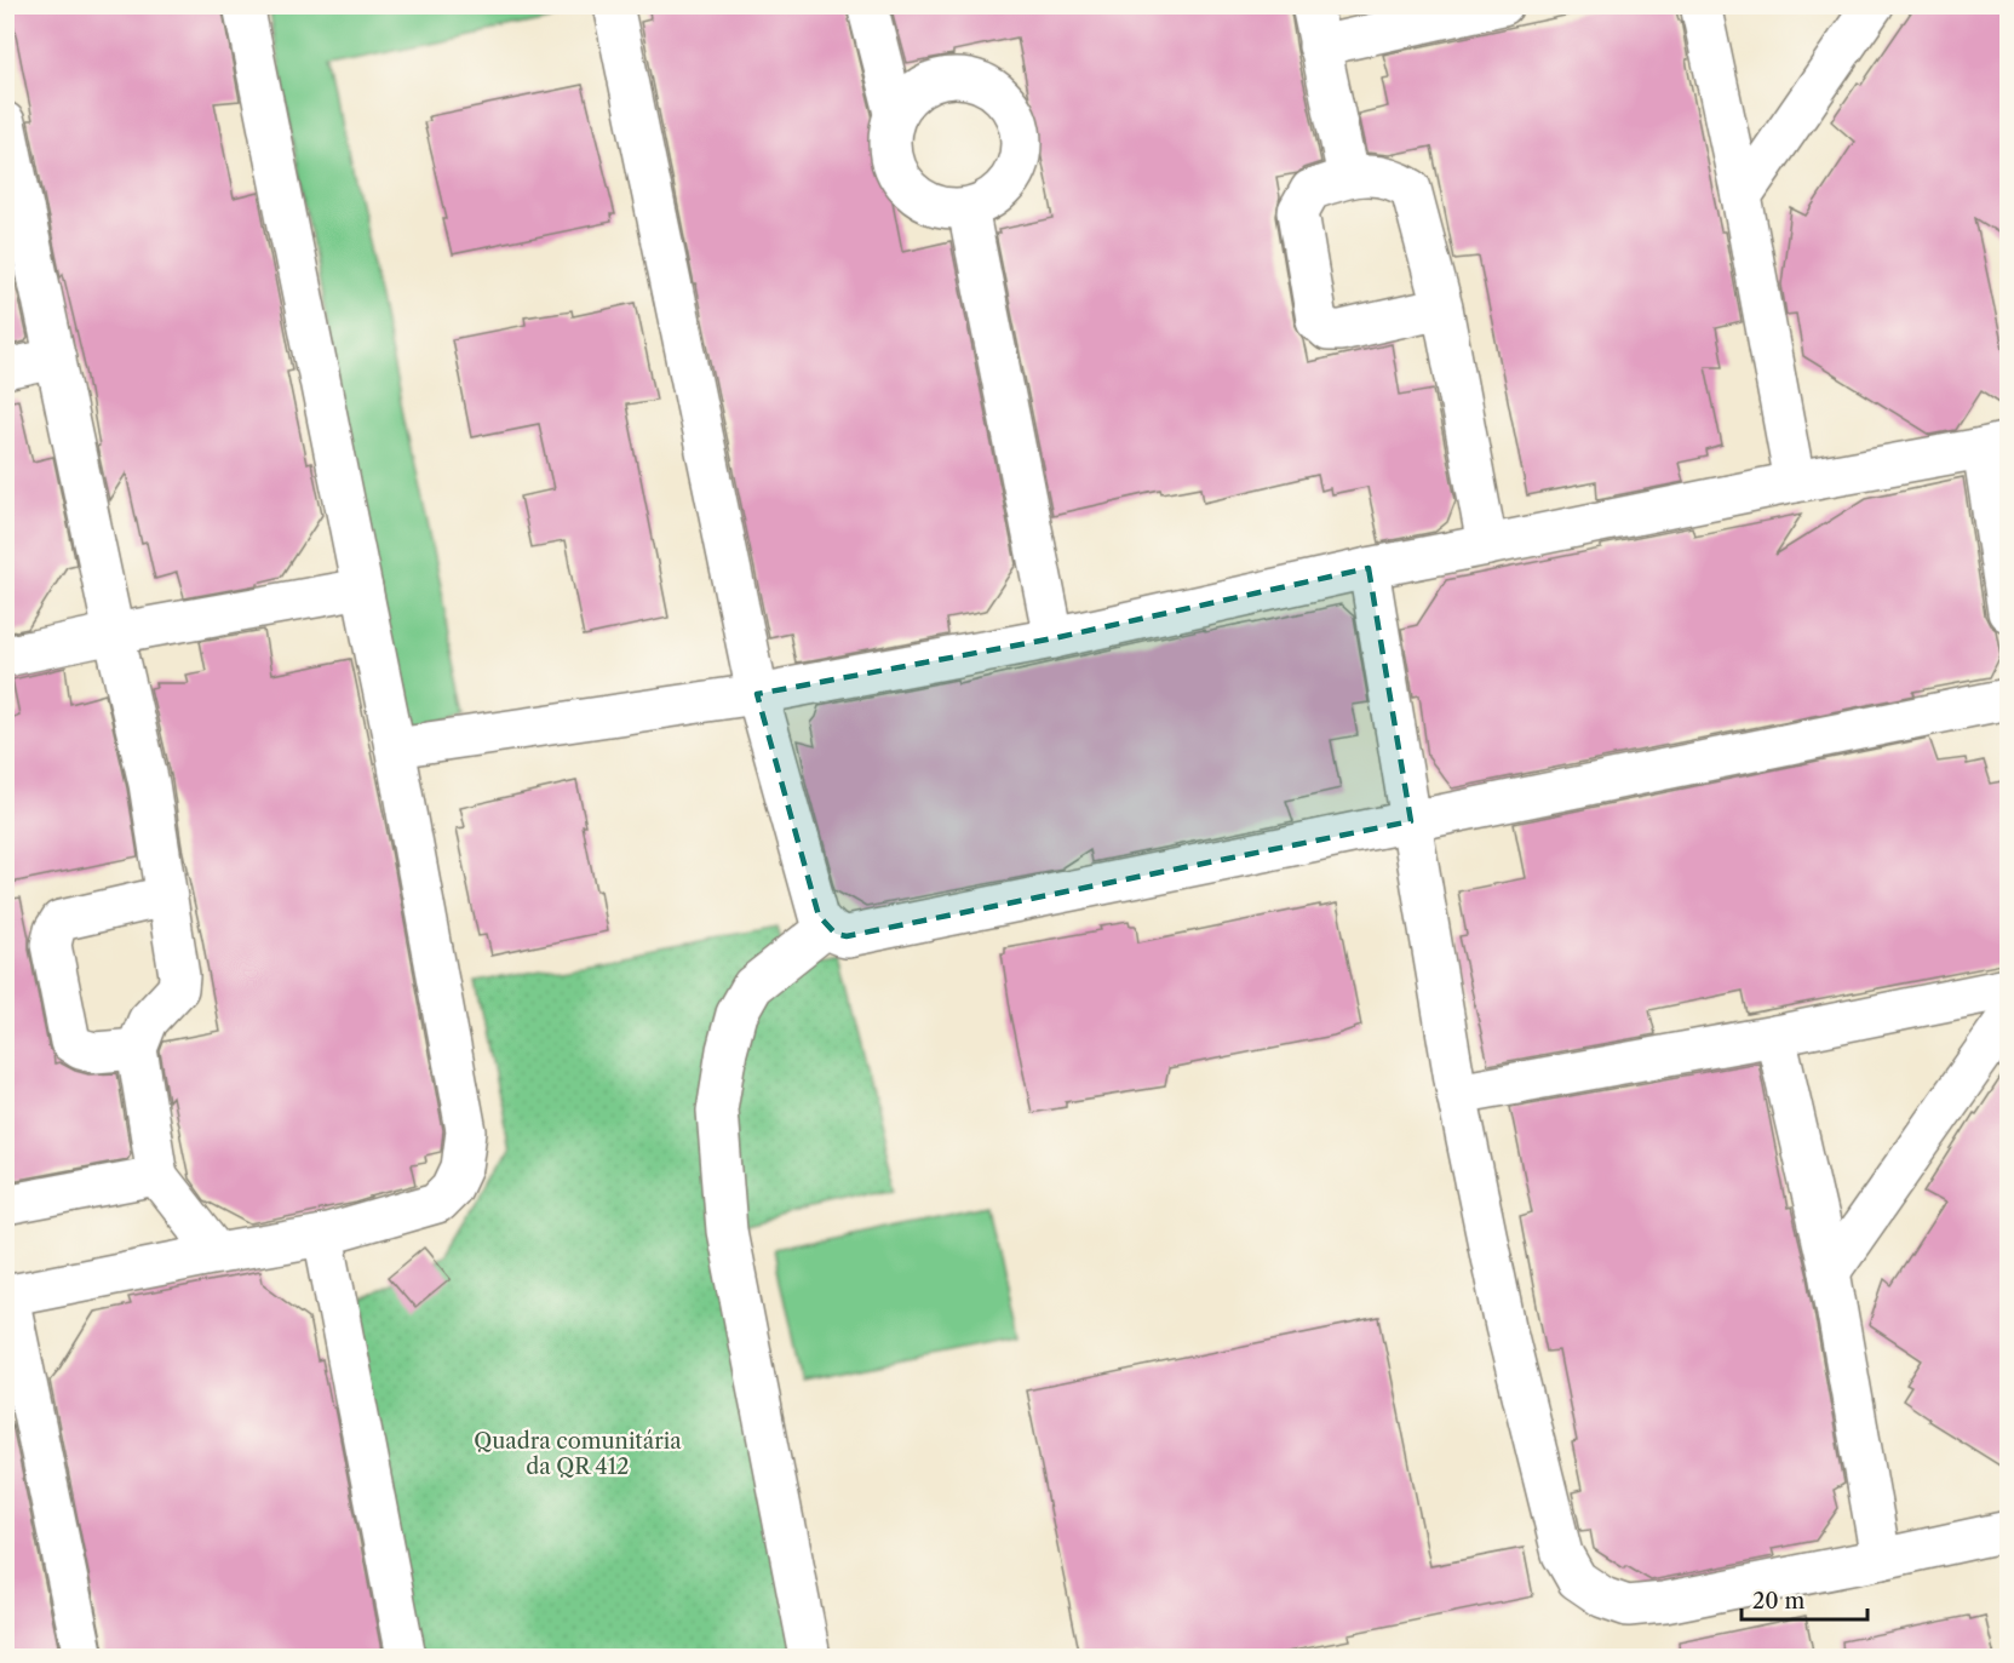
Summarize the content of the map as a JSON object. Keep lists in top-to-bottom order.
{
  "parks": ["Quadra comunitária da QR 412"],
  "scale_bar": "20 m"
}
